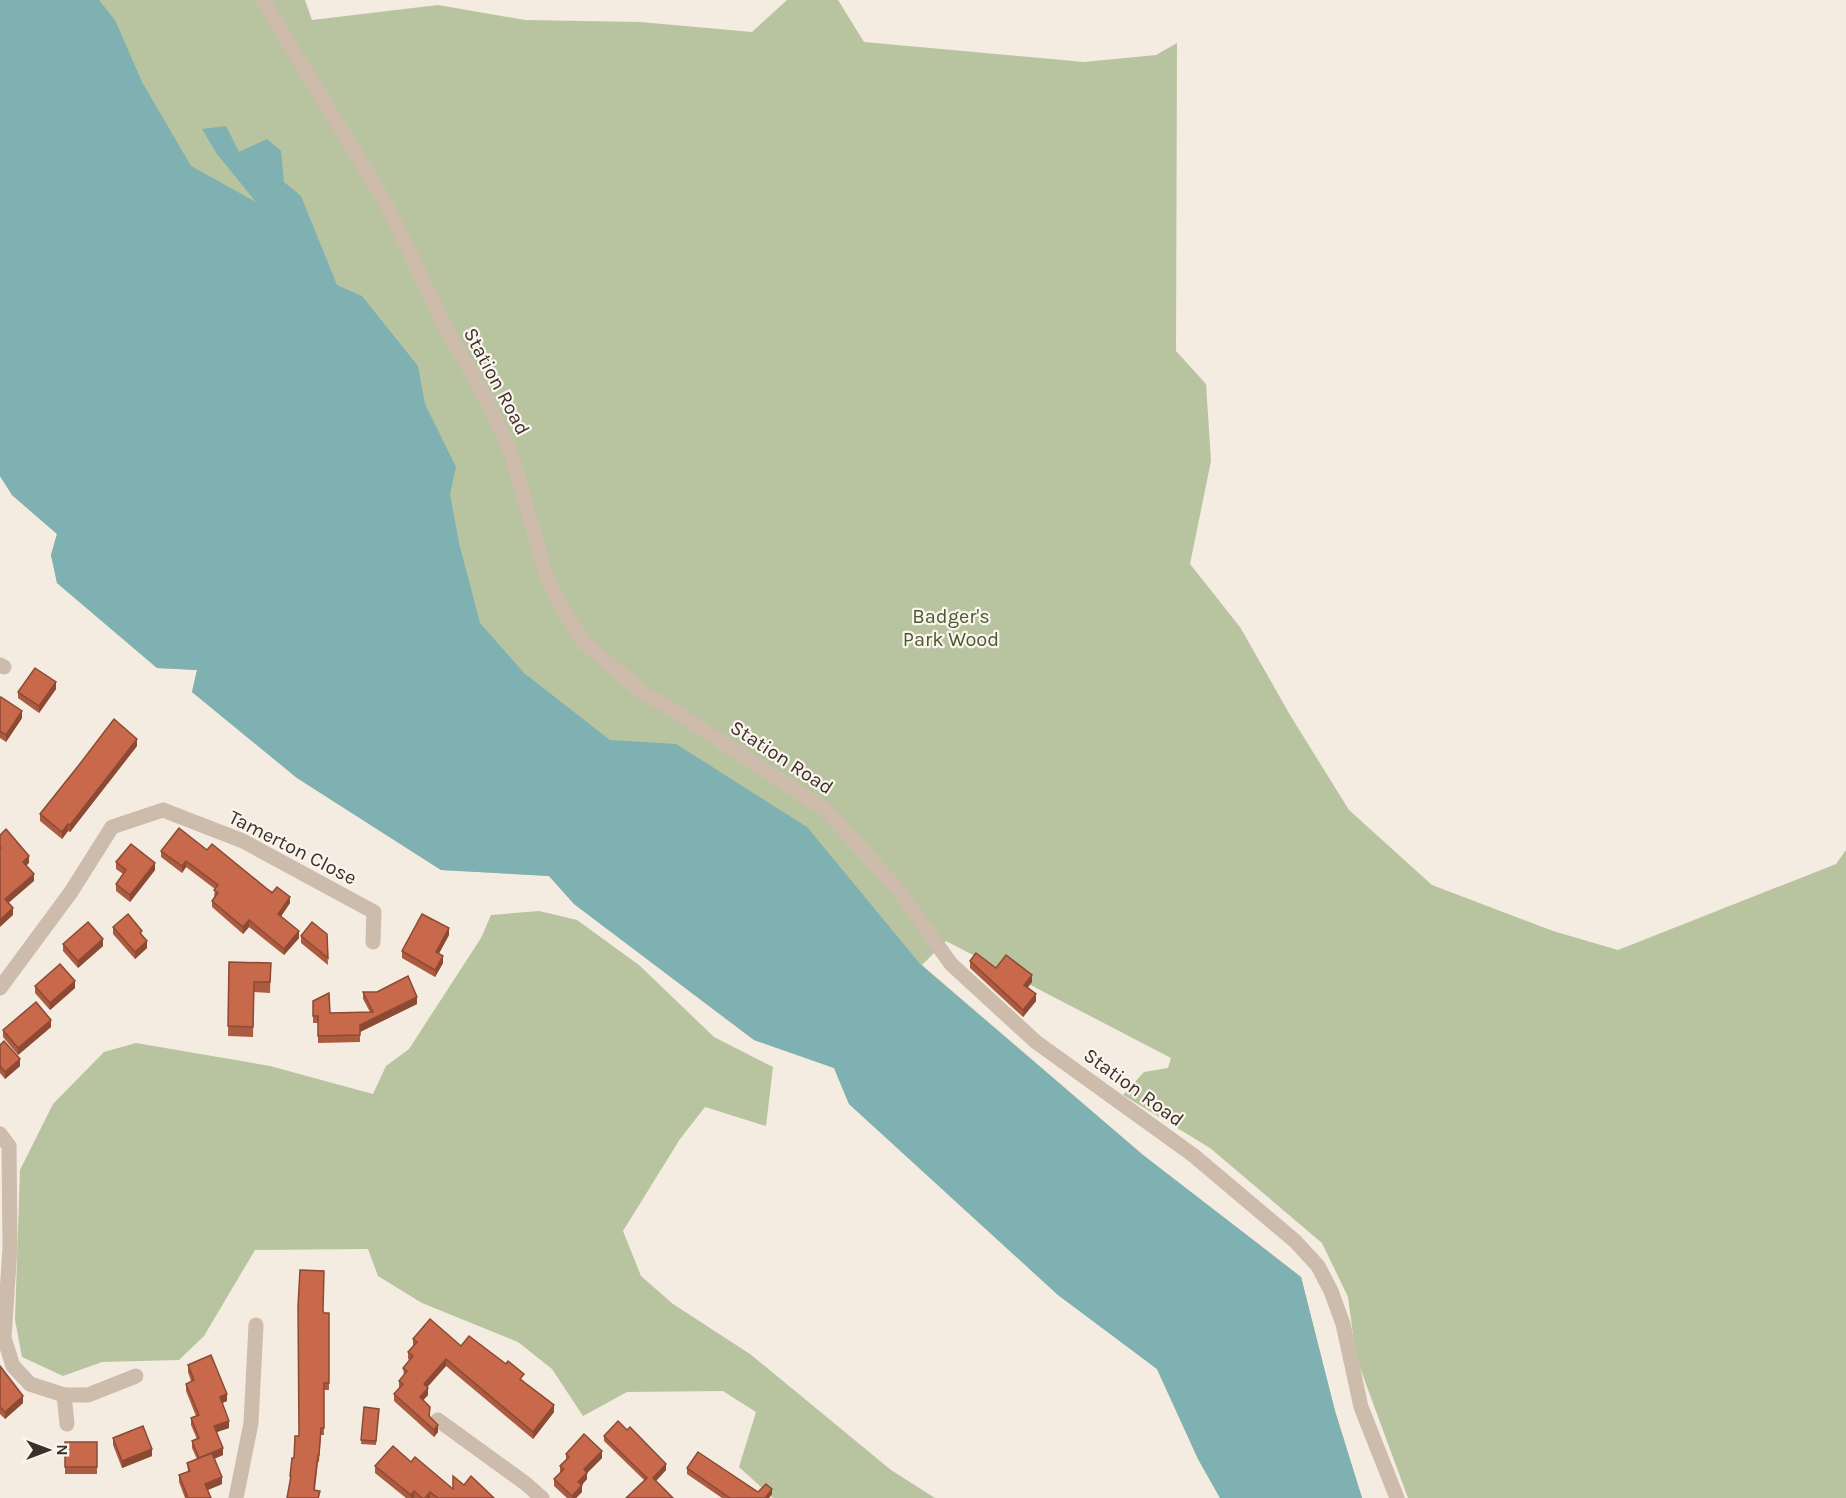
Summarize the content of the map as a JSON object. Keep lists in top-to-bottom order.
{
  "streets": {
    "street": ["Station Road", "Tamerton Close"]
  },
  "parks": ["Badger's Park Wood"],
  "north": "right"
}
